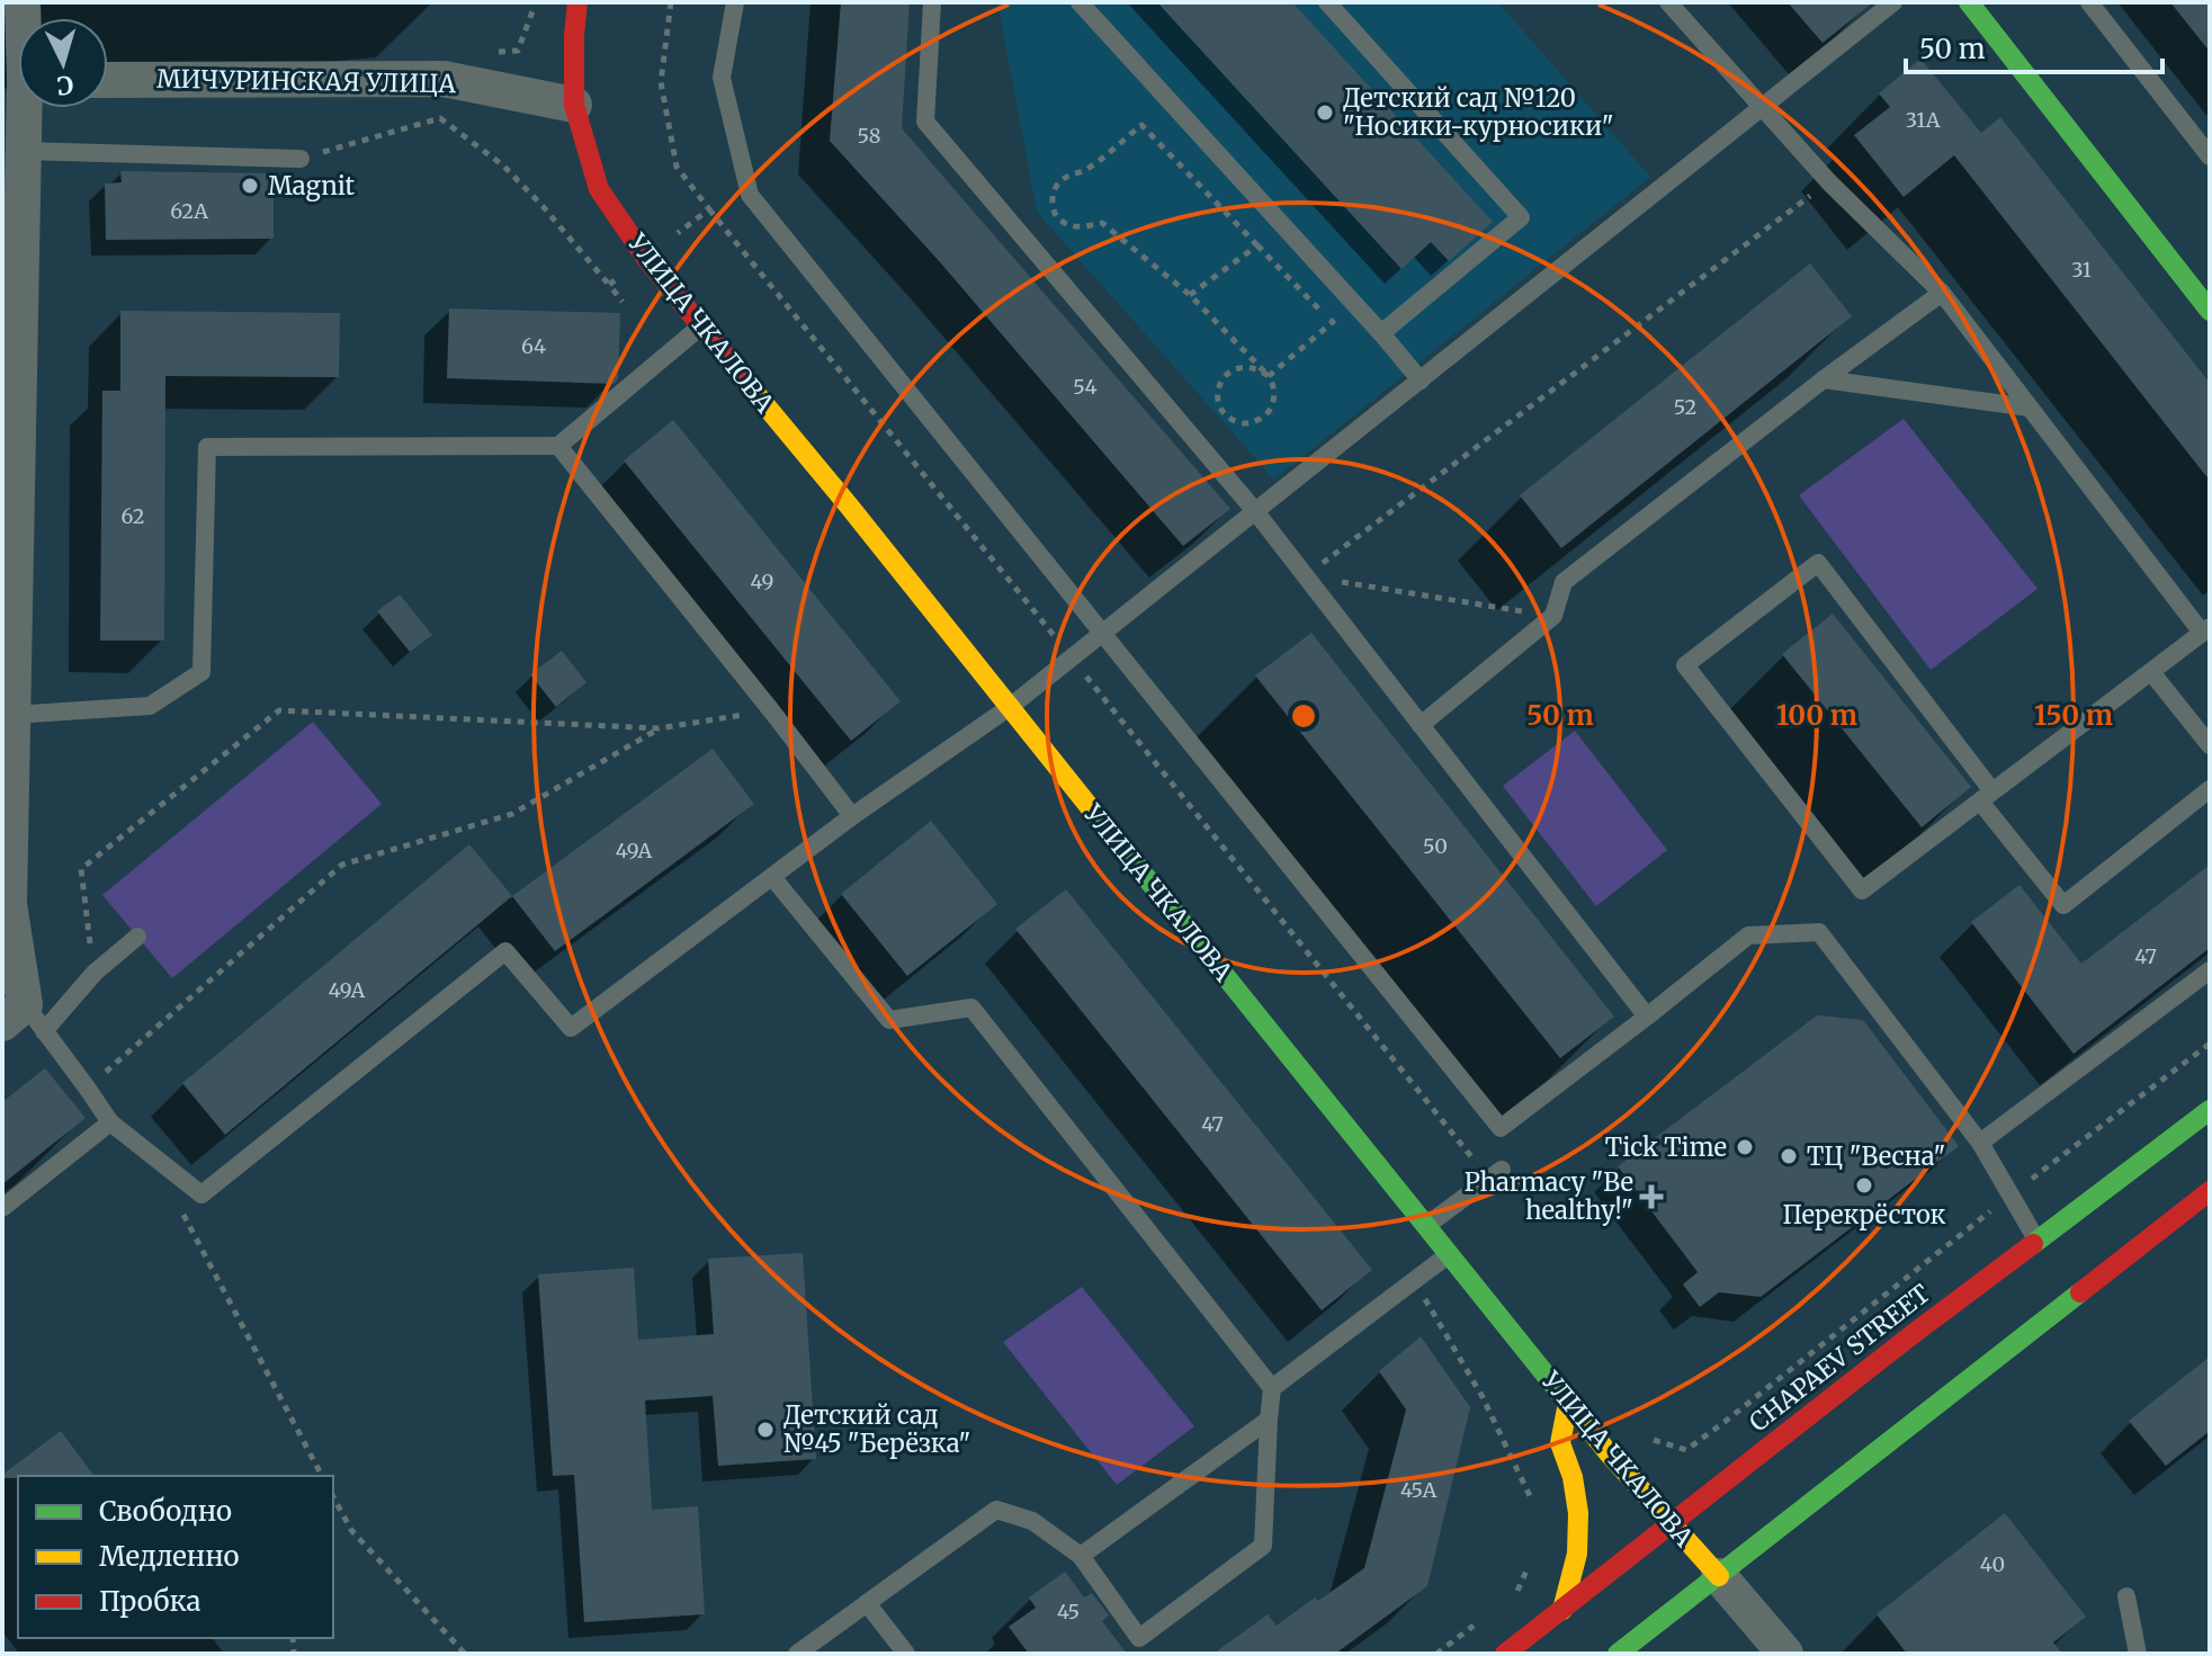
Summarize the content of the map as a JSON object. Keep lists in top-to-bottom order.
{
  "streets": {
    "main road": ["УЛИЦА ЧКАЛОВА", "CHAPAEV STREET"],
    "street": ["МИЧУРИНСКАЯ УЛИЦА"]
  },
  "crossings": [
    ["МИЧУРИНСКАЯ УЛИЦА", "УЛИЦА ЧКАЛОВА"],
    ["УЛИЦА ЧКАЛОВА", "CHAPAEV STREET"]
  ],
  "places": {
    "other": [
      "Детский сад №120 \"Носики-курносики\"",
      "Magnit",
      "Tick Time",
      "ТЦ \"Весна\"",
      "Перекрёсток",
      "Детский сад №45 \"Берёзка\""
    ],
    "health": ["Pharmacy \"Be healthy!\""]
  },
  "house_numbers": [
    "31А",
    "58",
    "62А",
    "31",
    "64",
    "54",
    "52",
    "62",
    "49",
    "50",
    "49А",
    "47",
    "49А",
    "47",
    "45А",
    "40",
    "45"
  ],
  "legend": ["Свободно", "Медленно", "Пробка"],
  "scale_bar": "50 m",
  "north": "bottom",
  "rings": ["50 m", "100 m", "150 m"]
}
